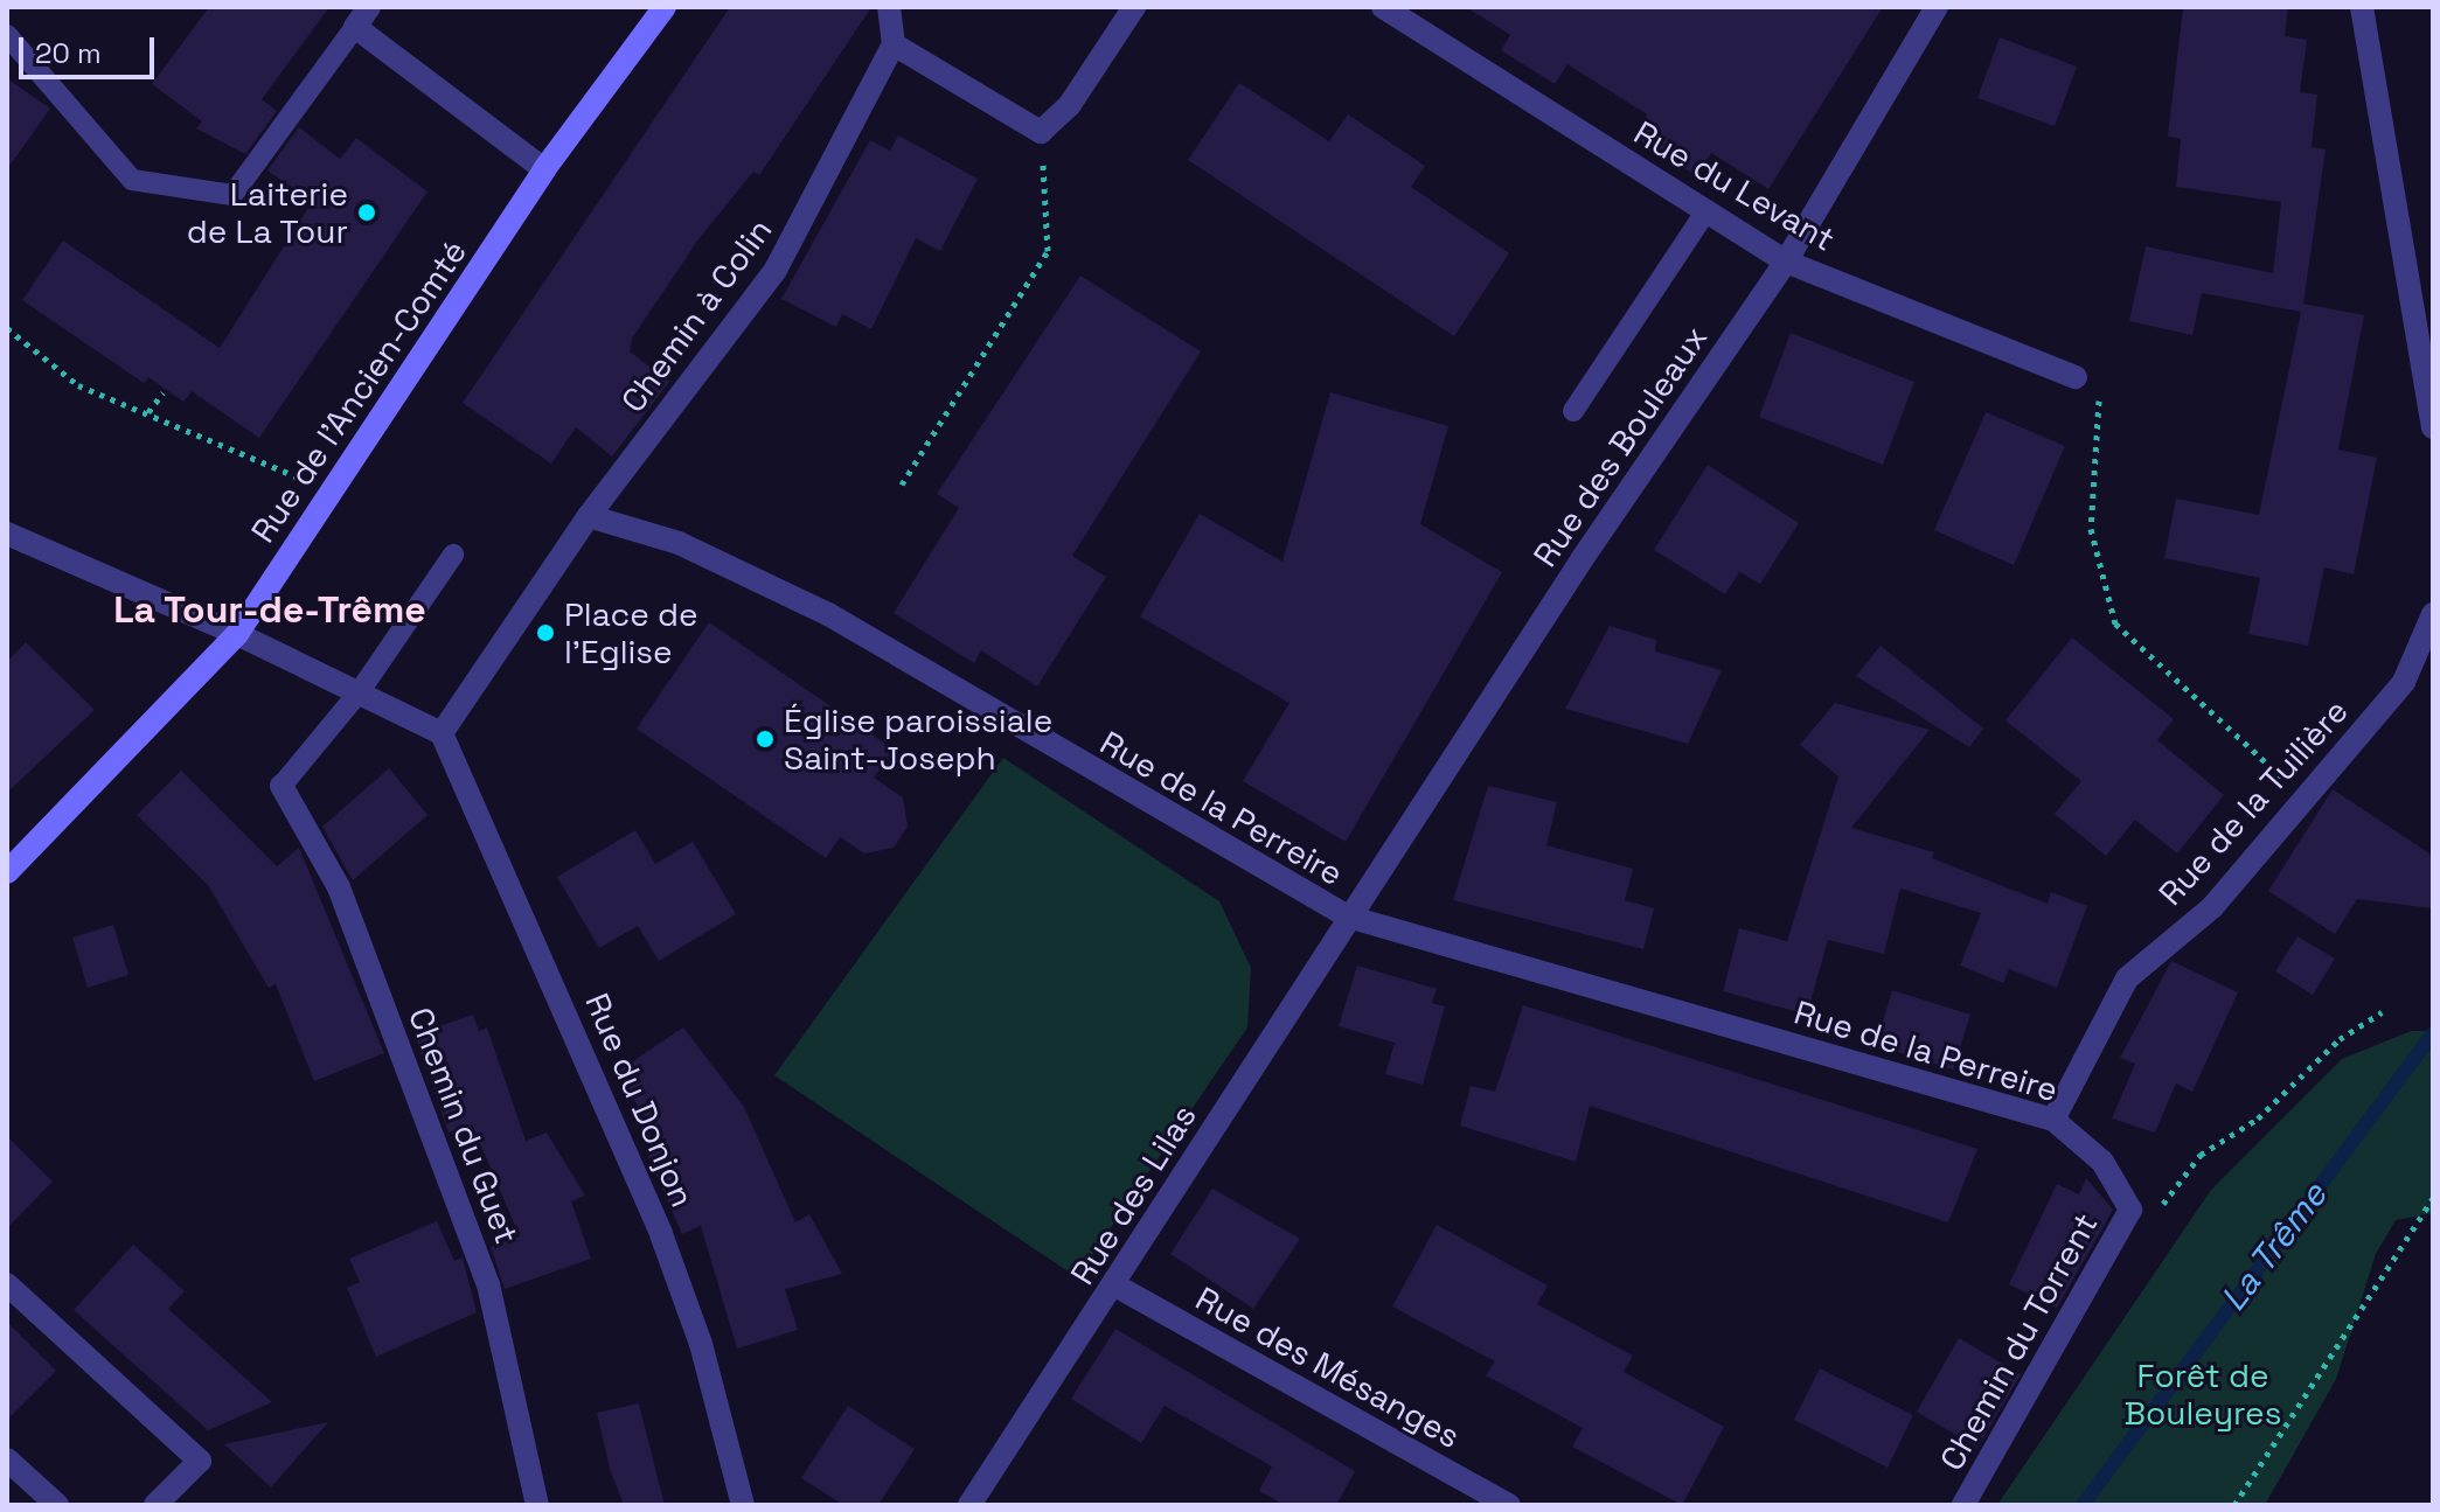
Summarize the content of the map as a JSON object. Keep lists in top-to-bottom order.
{
  "streets": {
    "main road": ["Rue de l'Ancien-Comté"],
    "street": [
      "Rue du Levant",
      "Chemin à Colin",
      "Rue des Bouleaux",
      "Rue de la Tuilière",
      "Rue de la Perreire",
      "Rue du Donjon",
      "Chemin du Guet",
      "Rue des Lilas",
      "Chemin du Torrent",
      "Rue des Mésanges"
    ]
  },
  "crossings": [
    ["Rue du Levant", "Rue des Bouleaux"],
    ["Chemin à Colin", "Rue de la Perreire"],
    ["Rue des Bouleaux", "Rue de la Perreire"],
    ["Rue des Bouleaux", "Rue des Lilas"],
    ["Rue de la Tuilière", "Rue de la Perreire"],
    ["Rue de la Perreire", "Rue des Lilas"],
    ["Rue de la Perreire", "Chemin du Torrent"],
    ["Rue des Lilas", "Rue des Mésanges"]
  ],
  "districts": ["La Tour-de-Trême"],
  "water": ["La Trême"],
  "parks": ["Forêt de Bouleyres"],
  "places": ["Laiterie de La Tour", "Place de l'Eglise", "Église paroissiale Saint-Joseph"],
  "scale_bar": "20 m"
}
